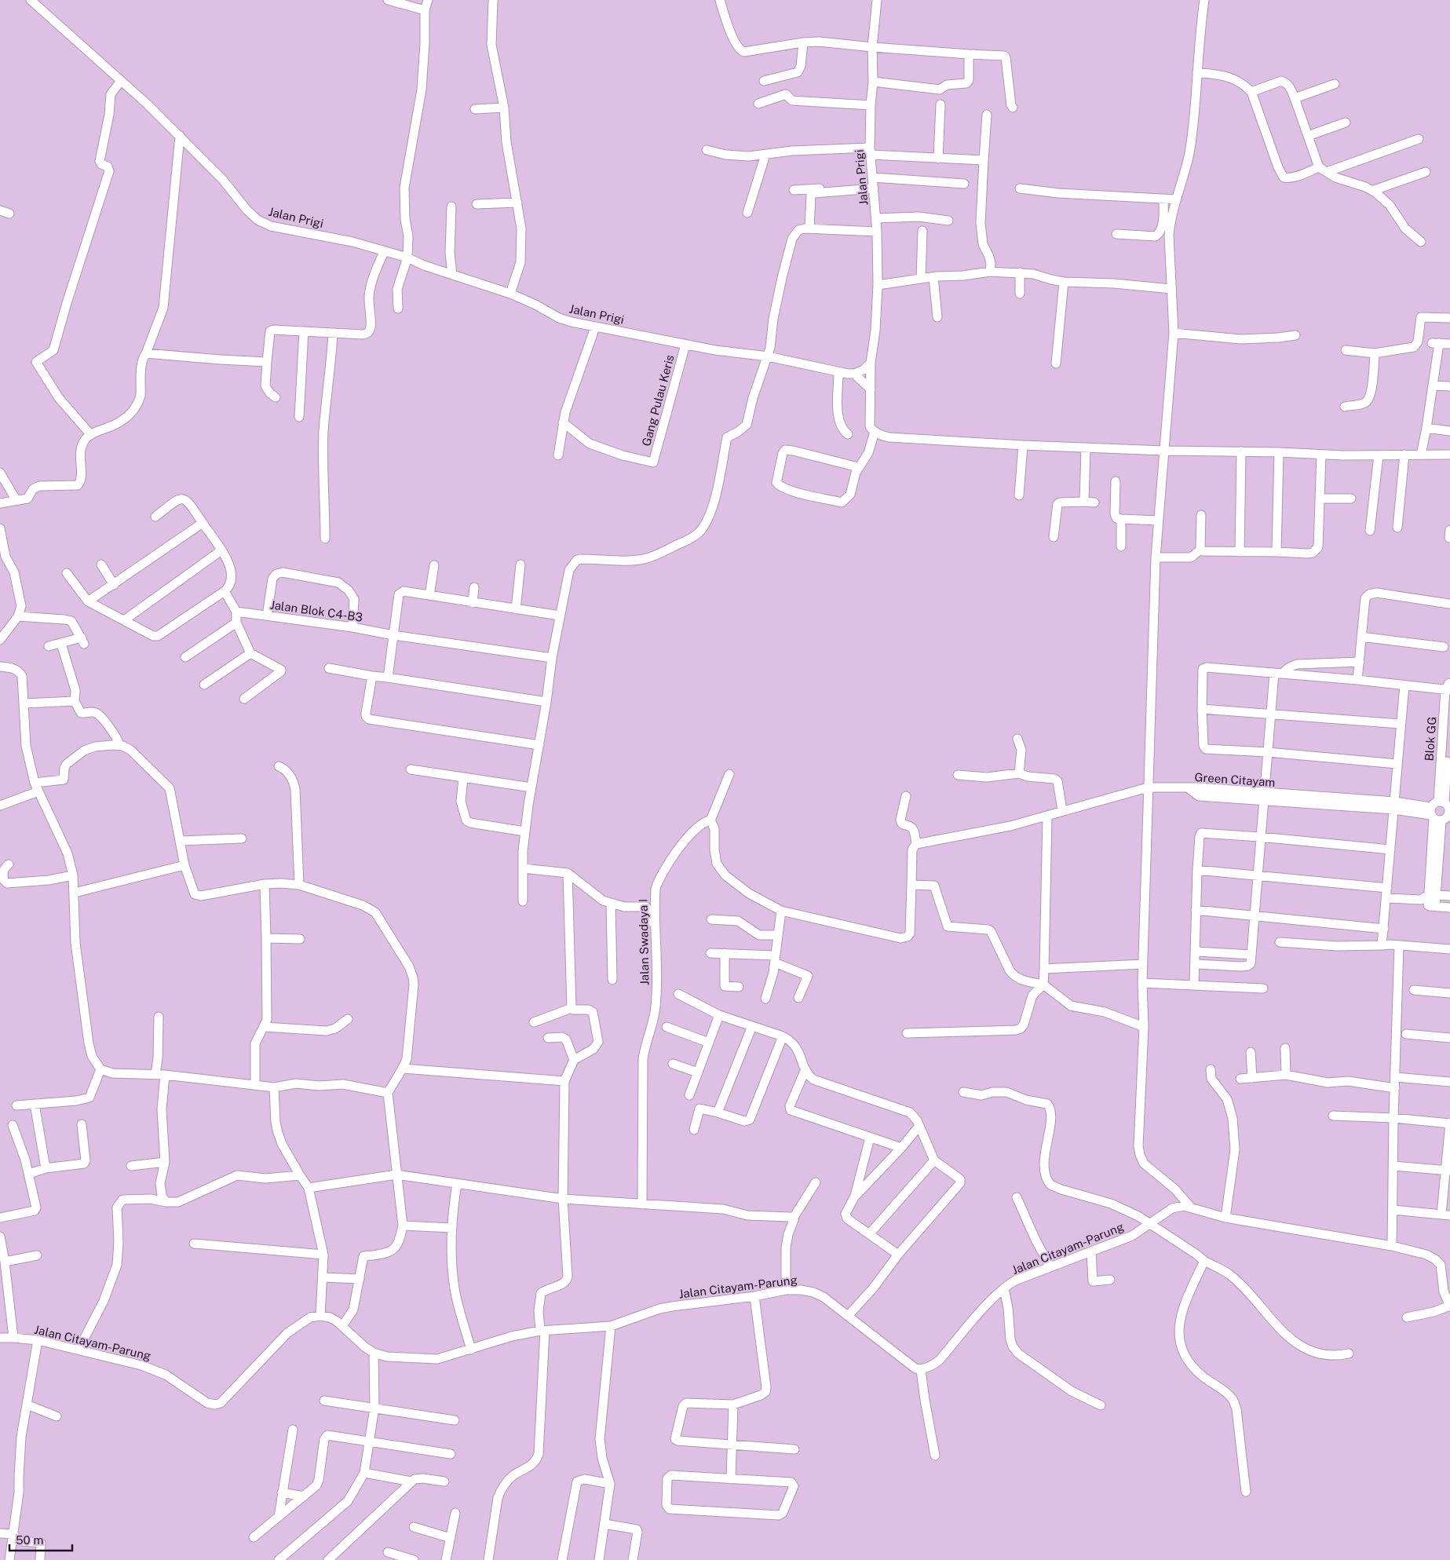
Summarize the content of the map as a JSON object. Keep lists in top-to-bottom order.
{
  "streets": {
    "street": [
      "Jalan Prigi",
      "Gang Pulau Keris",
      "Jalan Blok C4-B3",
      "Blok GG",
      "Green Citayam",
      "Jalan Swadaya I",
      "Jalan Citayam-Parung"
    ]
  },
  "crossings": [
    ["Jalan Prigi", "Gang Pulau Keris"],
    ["Blok GG", "Green Citayam"]
  ],
  "scale_bar": "50 m"
}
